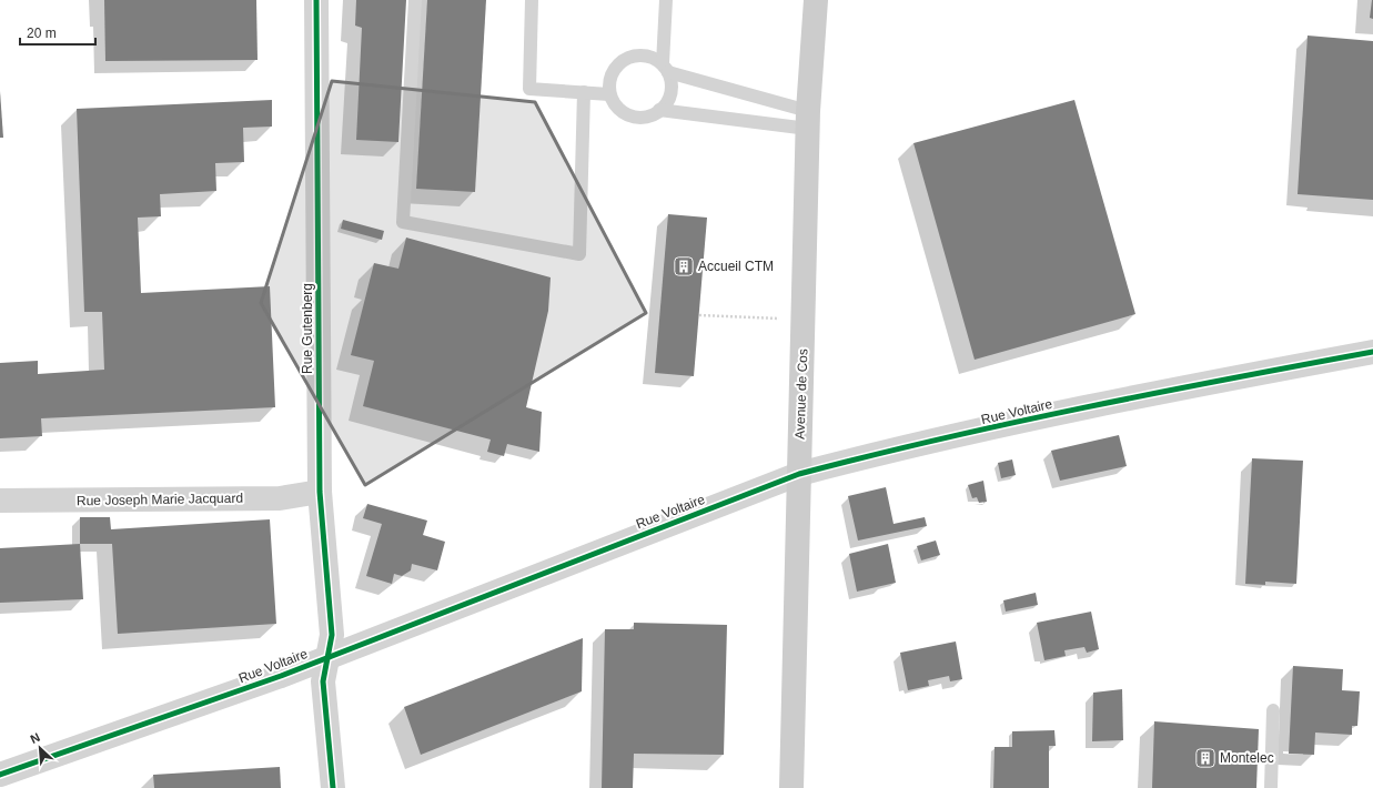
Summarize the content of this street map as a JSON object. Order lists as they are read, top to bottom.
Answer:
{
  "streets": {
    "street": [
      "Rue Gutenberg",
      "Avenue de Cos",
      "Rue Voltaire",
      "Rue Joseph Marie Jacquard"
    ]
  },
  "crossings": [
    ["Rue Gutenberg", "Rue Voltaire"],
    ["Rue Gutenberg", "Rue Joseph Marie Jacquard"],
    ["Avenue de Cos", "Rue Voltaire"]
  ],
  "places": {
    "building": ["Accueil CTM", "Montelec"]
  },
  "scale_bar": "20 m",
  "north": "top left"
}
